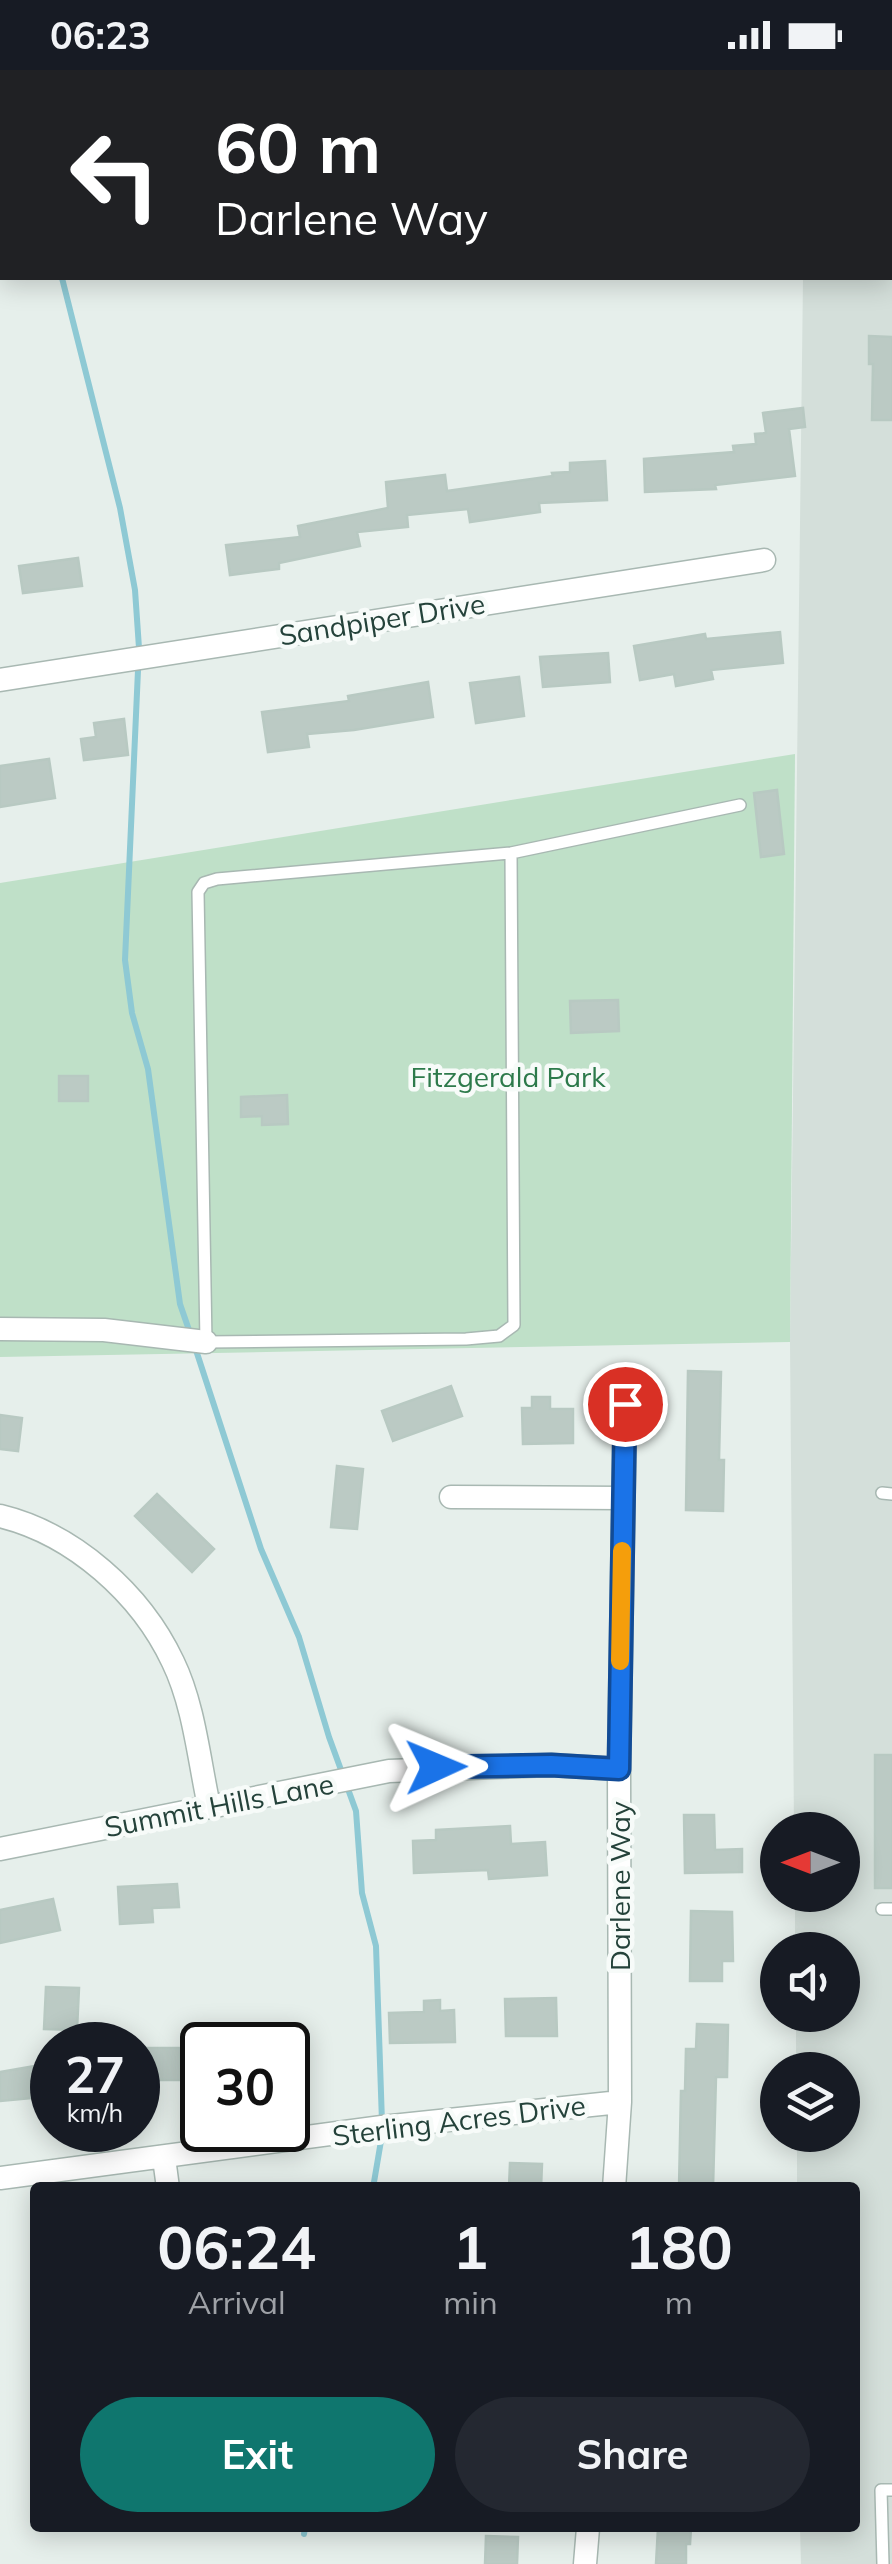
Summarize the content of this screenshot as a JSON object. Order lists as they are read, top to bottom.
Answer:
{
  "streets": {
    "street": [
      "Sandpiper Drive",
      "Summit Hills Lane",
      "Darlene Way",
      "Sterling Acres Drive"
    ]
  },
  "crossings": [
    ["Summit Hills Lane", "Darlene Way"],
    ["Darlene Way", "Sterling Acres Drive"]
  ],
  "parks": ["Fitzgerald Park"],
  "north": "left",
  "page": {
    "status": "06:23",
    "turn": ["60 m", "Darlene Way"],
    "speed": "27 km/h",
    "limit": "30",
    "eta": [
      "06:24",
      "Arrival",
      "1",
      "min",
      "180",
      "m"
    ],
    "buttons": ["Exit", "Share"]
  }
}
